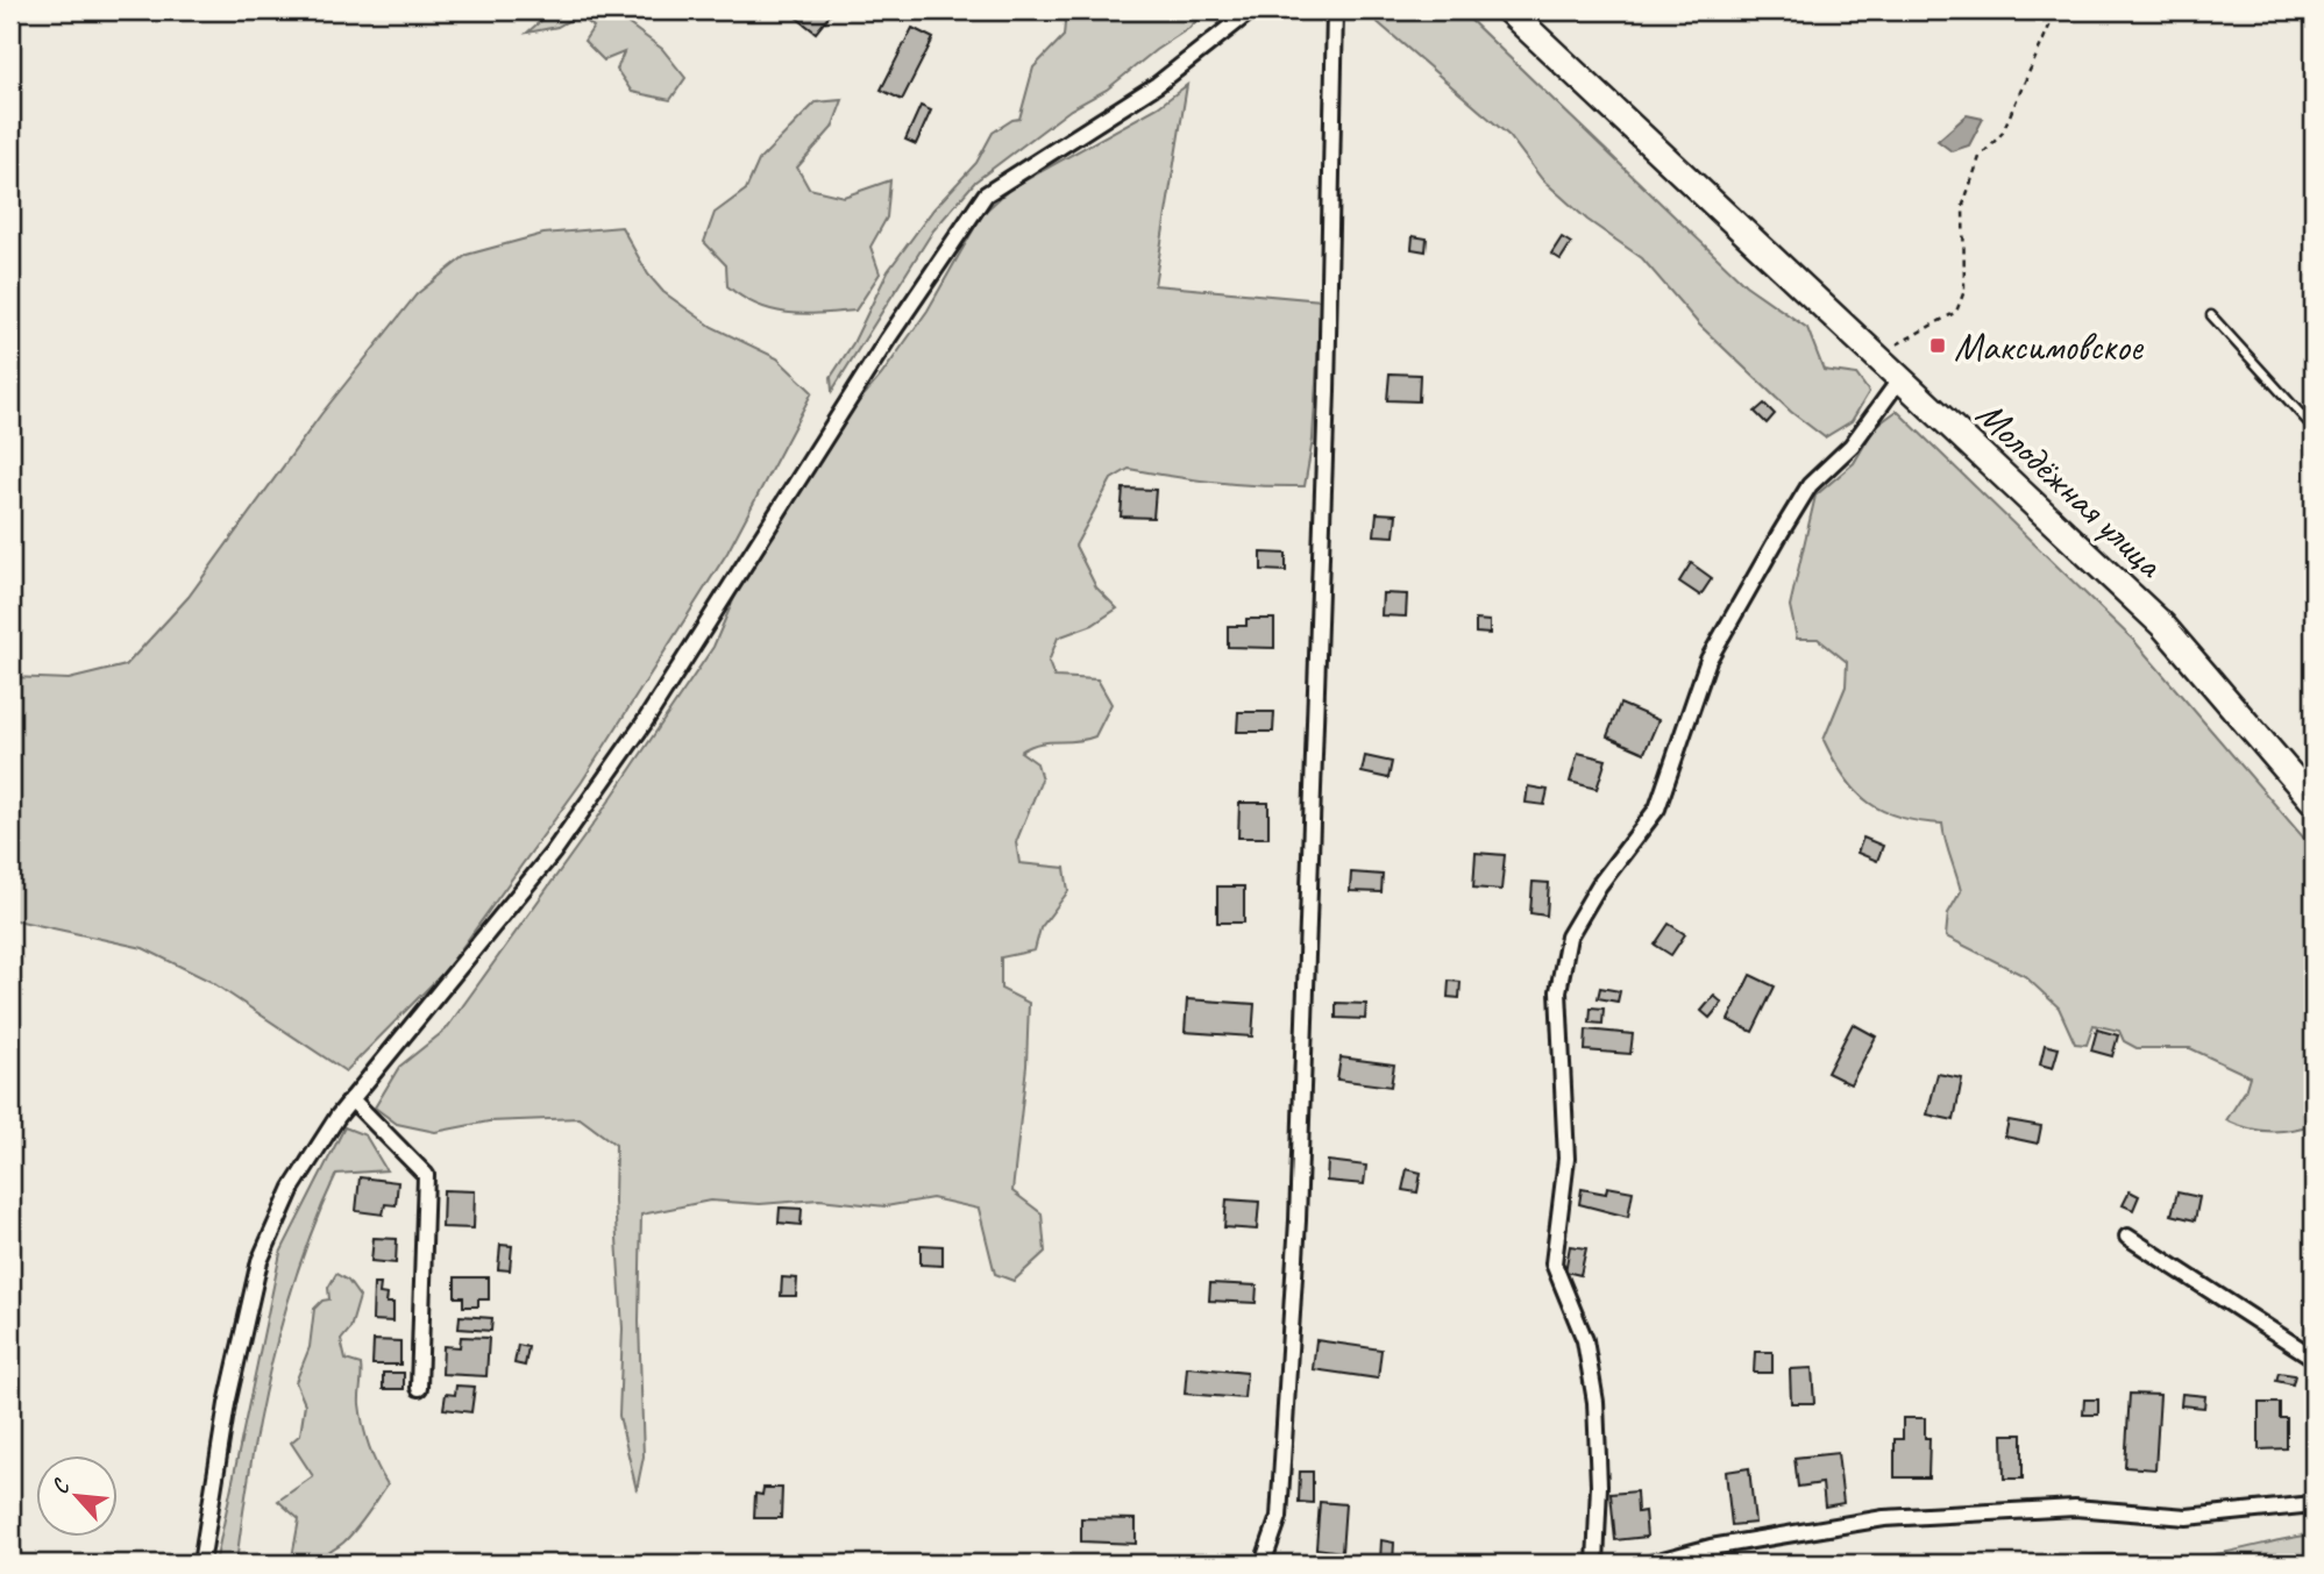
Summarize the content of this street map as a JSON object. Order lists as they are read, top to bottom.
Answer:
{
  "streets": {
    "main road": ["Молодёжная улица"]
  },
  "places": {
    "transit": ["Максимовское"]
  },
  "north": "top left"
}
